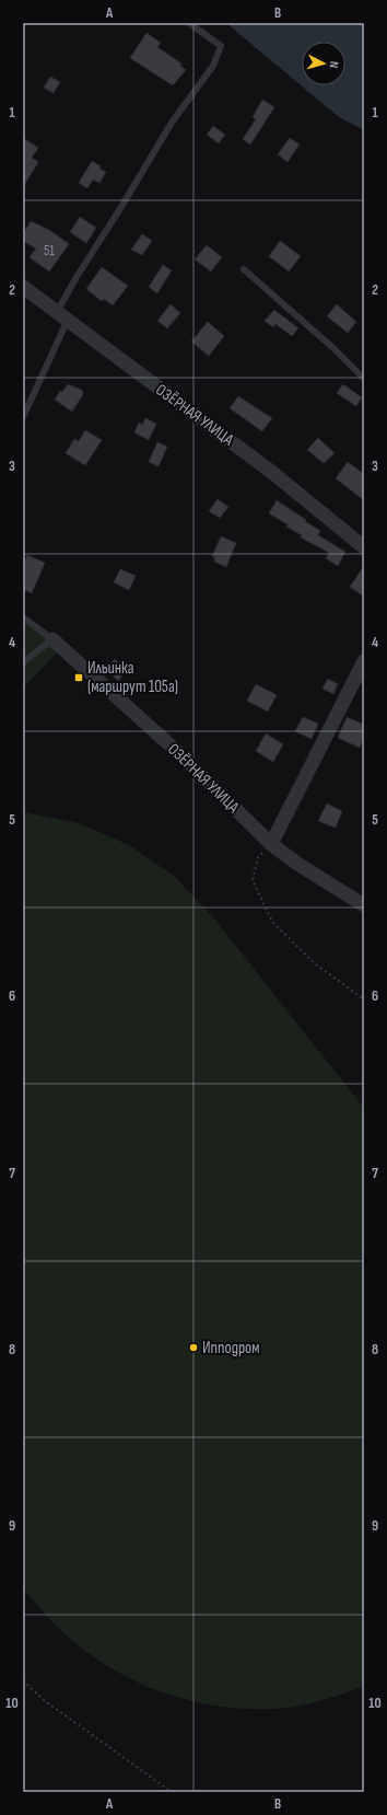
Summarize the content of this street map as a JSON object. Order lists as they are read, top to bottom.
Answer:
{
  "streets": {
    "street": ["ОЗЁРНАЯ УЛИЦА"]
  },
  "places": {
    "transit": ["Ильинка (маршрут 105а)"],
    "other": ["Ипподром"]
  },
  "house_numbers": ["51"],
  "north": "right",
  "grid": {
    "columns": ["A", "B"],
    "rows": [
      "1",
      "2",
      "3",
      "4",
      "5",
      "6",
      "7",
      "8",
      "9",
      "10"
    ]
  }
}
